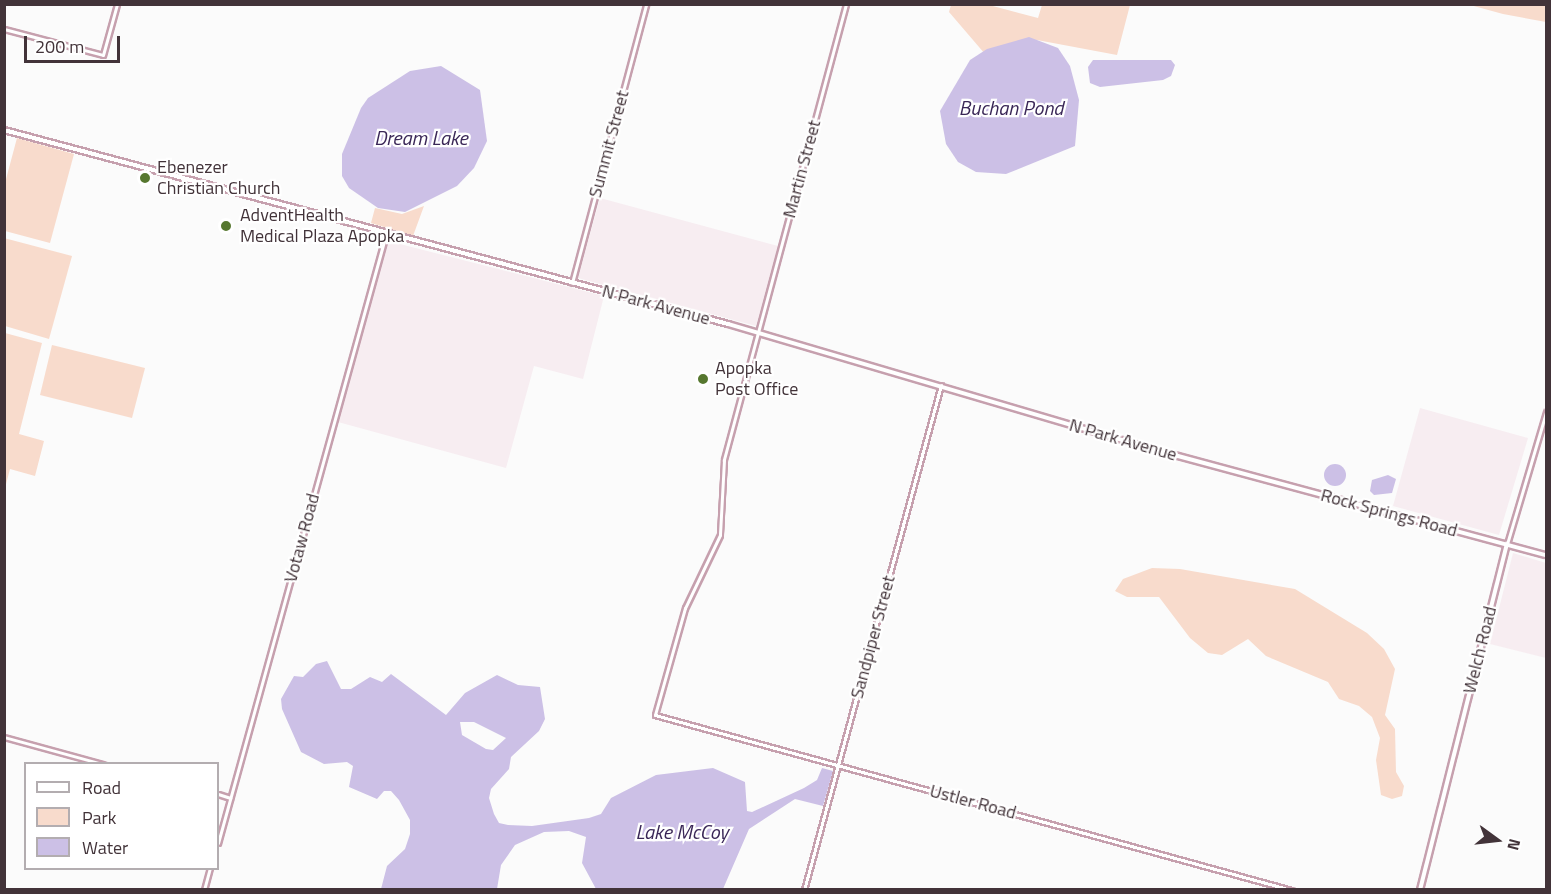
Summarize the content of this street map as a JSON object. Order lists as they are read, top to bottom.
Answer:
{
  "streets": {
    "main road": ["N Park Avenue", "Rock Springs Road", "Welch Road"],
    "street": [
      "Summit Street",
      "Martin Street",
      "Votaw Road",
      "Sandpiper Street",
      "Ustler Road"
    ]
  },
  "crossings": [
    ["Summit Street", "N Park Avenue"],
    ["Martin Street", "N Park Avenue"],
    ["Martin Street", "Ustler Road"],
    ["N Park Avenue", "Rock Springs Road"],
    ["N Park Avenue", "Votaw Road"],
    ["N Park Avenue", "Sandpiper Street"],
    ["Rock Springs Road", "Welch Road"],
    ["Sandpiper Street", "Ustler Road"]
  ],
  "water": ["Buchan Pond", "Dream Lake", "Lake McCoy"],
  "places": ["Ebenezer Christian Church", "AdventHealth Medical Plaza Apopka", "Apopka Post Office"],
  "legend": ["Road", "Park", "Water"],
  "scale_bar": "200 m",
  "north": "right"
}
